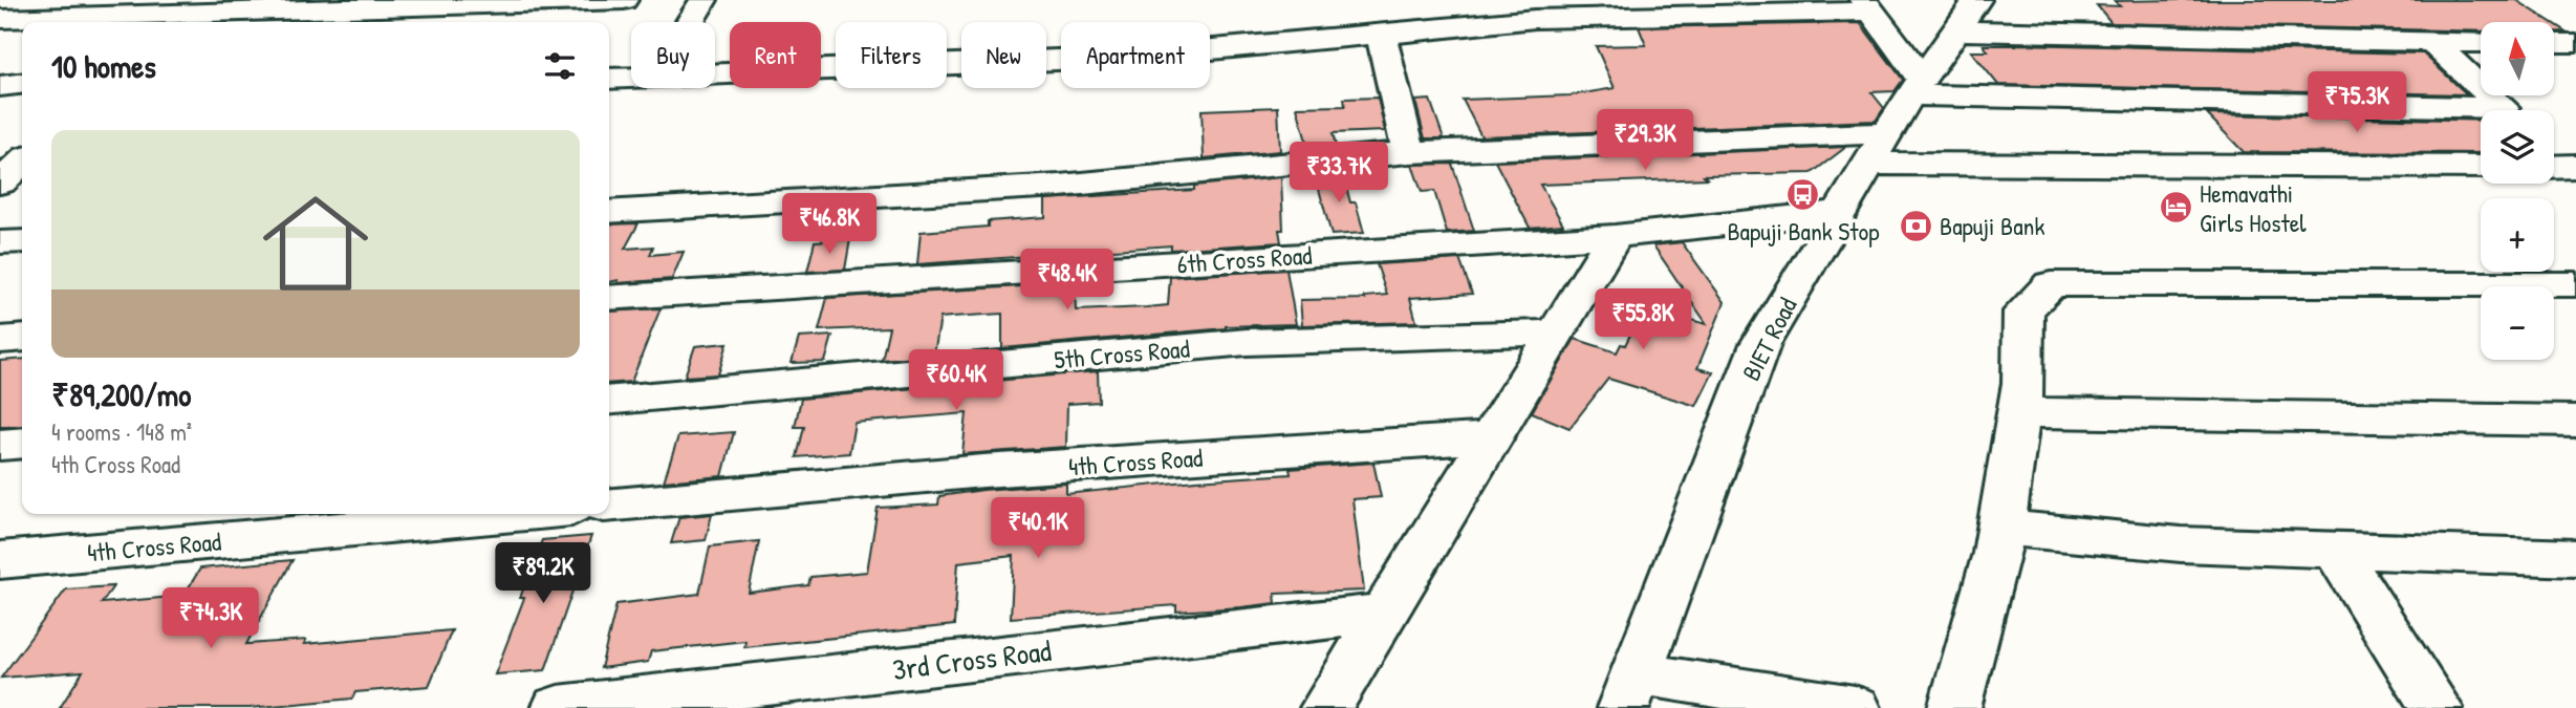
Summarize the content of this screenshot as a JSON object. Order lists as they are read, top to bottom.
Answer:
{
  "streets": {
    "street": [
      "6th Cross Road",
      "BIET Road",
      "5th Cross Road",
      "4th Cross Road",
      "3rd Cross Road"
    ]
  },
  "crossings": [
    ["6th Cross Road", "BIET Road"]
  ],
  "places": {
    "bus stop": ["Bapuji Bank Stop"],
    "hotel": ["Hemavathi Girls Hostel"],
    "bank": ["Bapuji Bank"]
  },
  "north": "top",
  "page": {
    "map_buttons": ["+", "−"],
    "chip": [
      "Buy",
      "Rent",
      "Filters",
      "New",
      "Apartment"
    ],
    "heading": "10 homes",
    "price": [
      "₹75.3K",
      "₹29.3K",
      "₹33.7K",
      "₹46.8K",
      "₹48.4K",
      "₹55.8K",
      "₹60.4K",
      "₹40.1K",
      "₹89.2K",
      "₹74.3K"
    ],
    "list": [
      {
        "name": "₹89,200/mo",
        "note": "4 rooms · 148 m² · 4th Cross Road"
      }
    ]
  }
}
